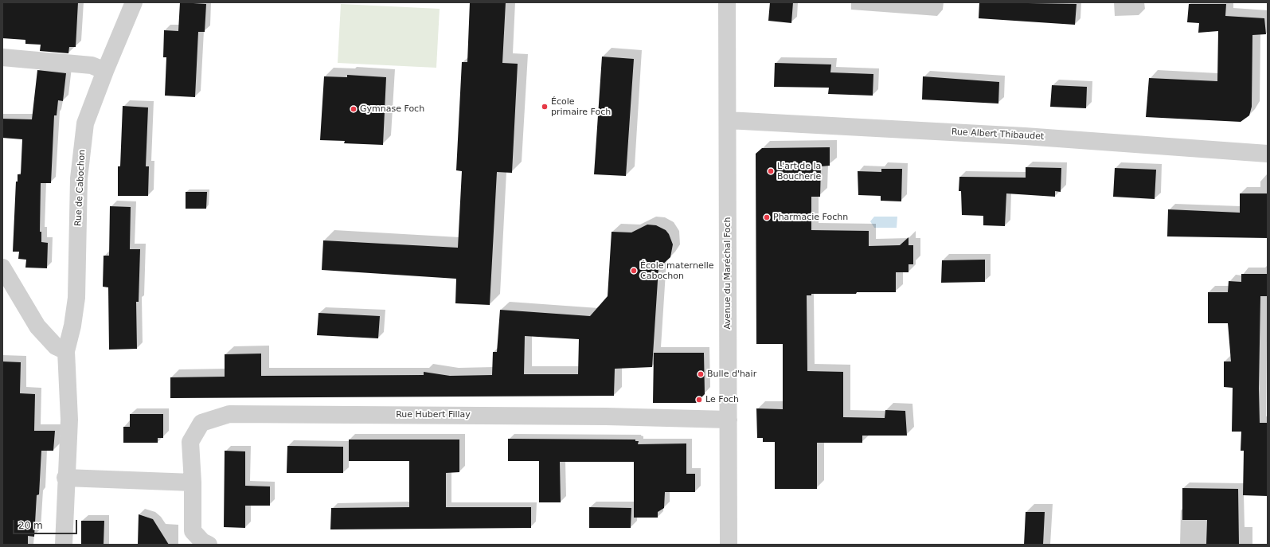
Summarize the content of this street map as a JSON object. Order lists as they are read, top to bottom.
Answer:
{
  "streets": {
    "street": [
      "Rue Albert Thibaudet",
      "Rue de Cabochon",
      "Avenue du Maréchal Foch",
      "Rue Hubert Fillay"
    ]
  },
  "crossings": [
    ["Rue Albert Thibaudet", "Avenue du Maréchal Foch"],
    ["Avenue du Maréchal Foch", "Rue Hubert Fillay"]
  ],
  "places": [
    "École primaire Foch",
    "Gymnase Foch",
    "L'art de la Boucherie",
    "Pharmacie Fochn",
    "École maternelle Cabochon",
    "Bulle d'hair",
    "Le Foch"
  ],
  "scale_bar": "20 m"
}
